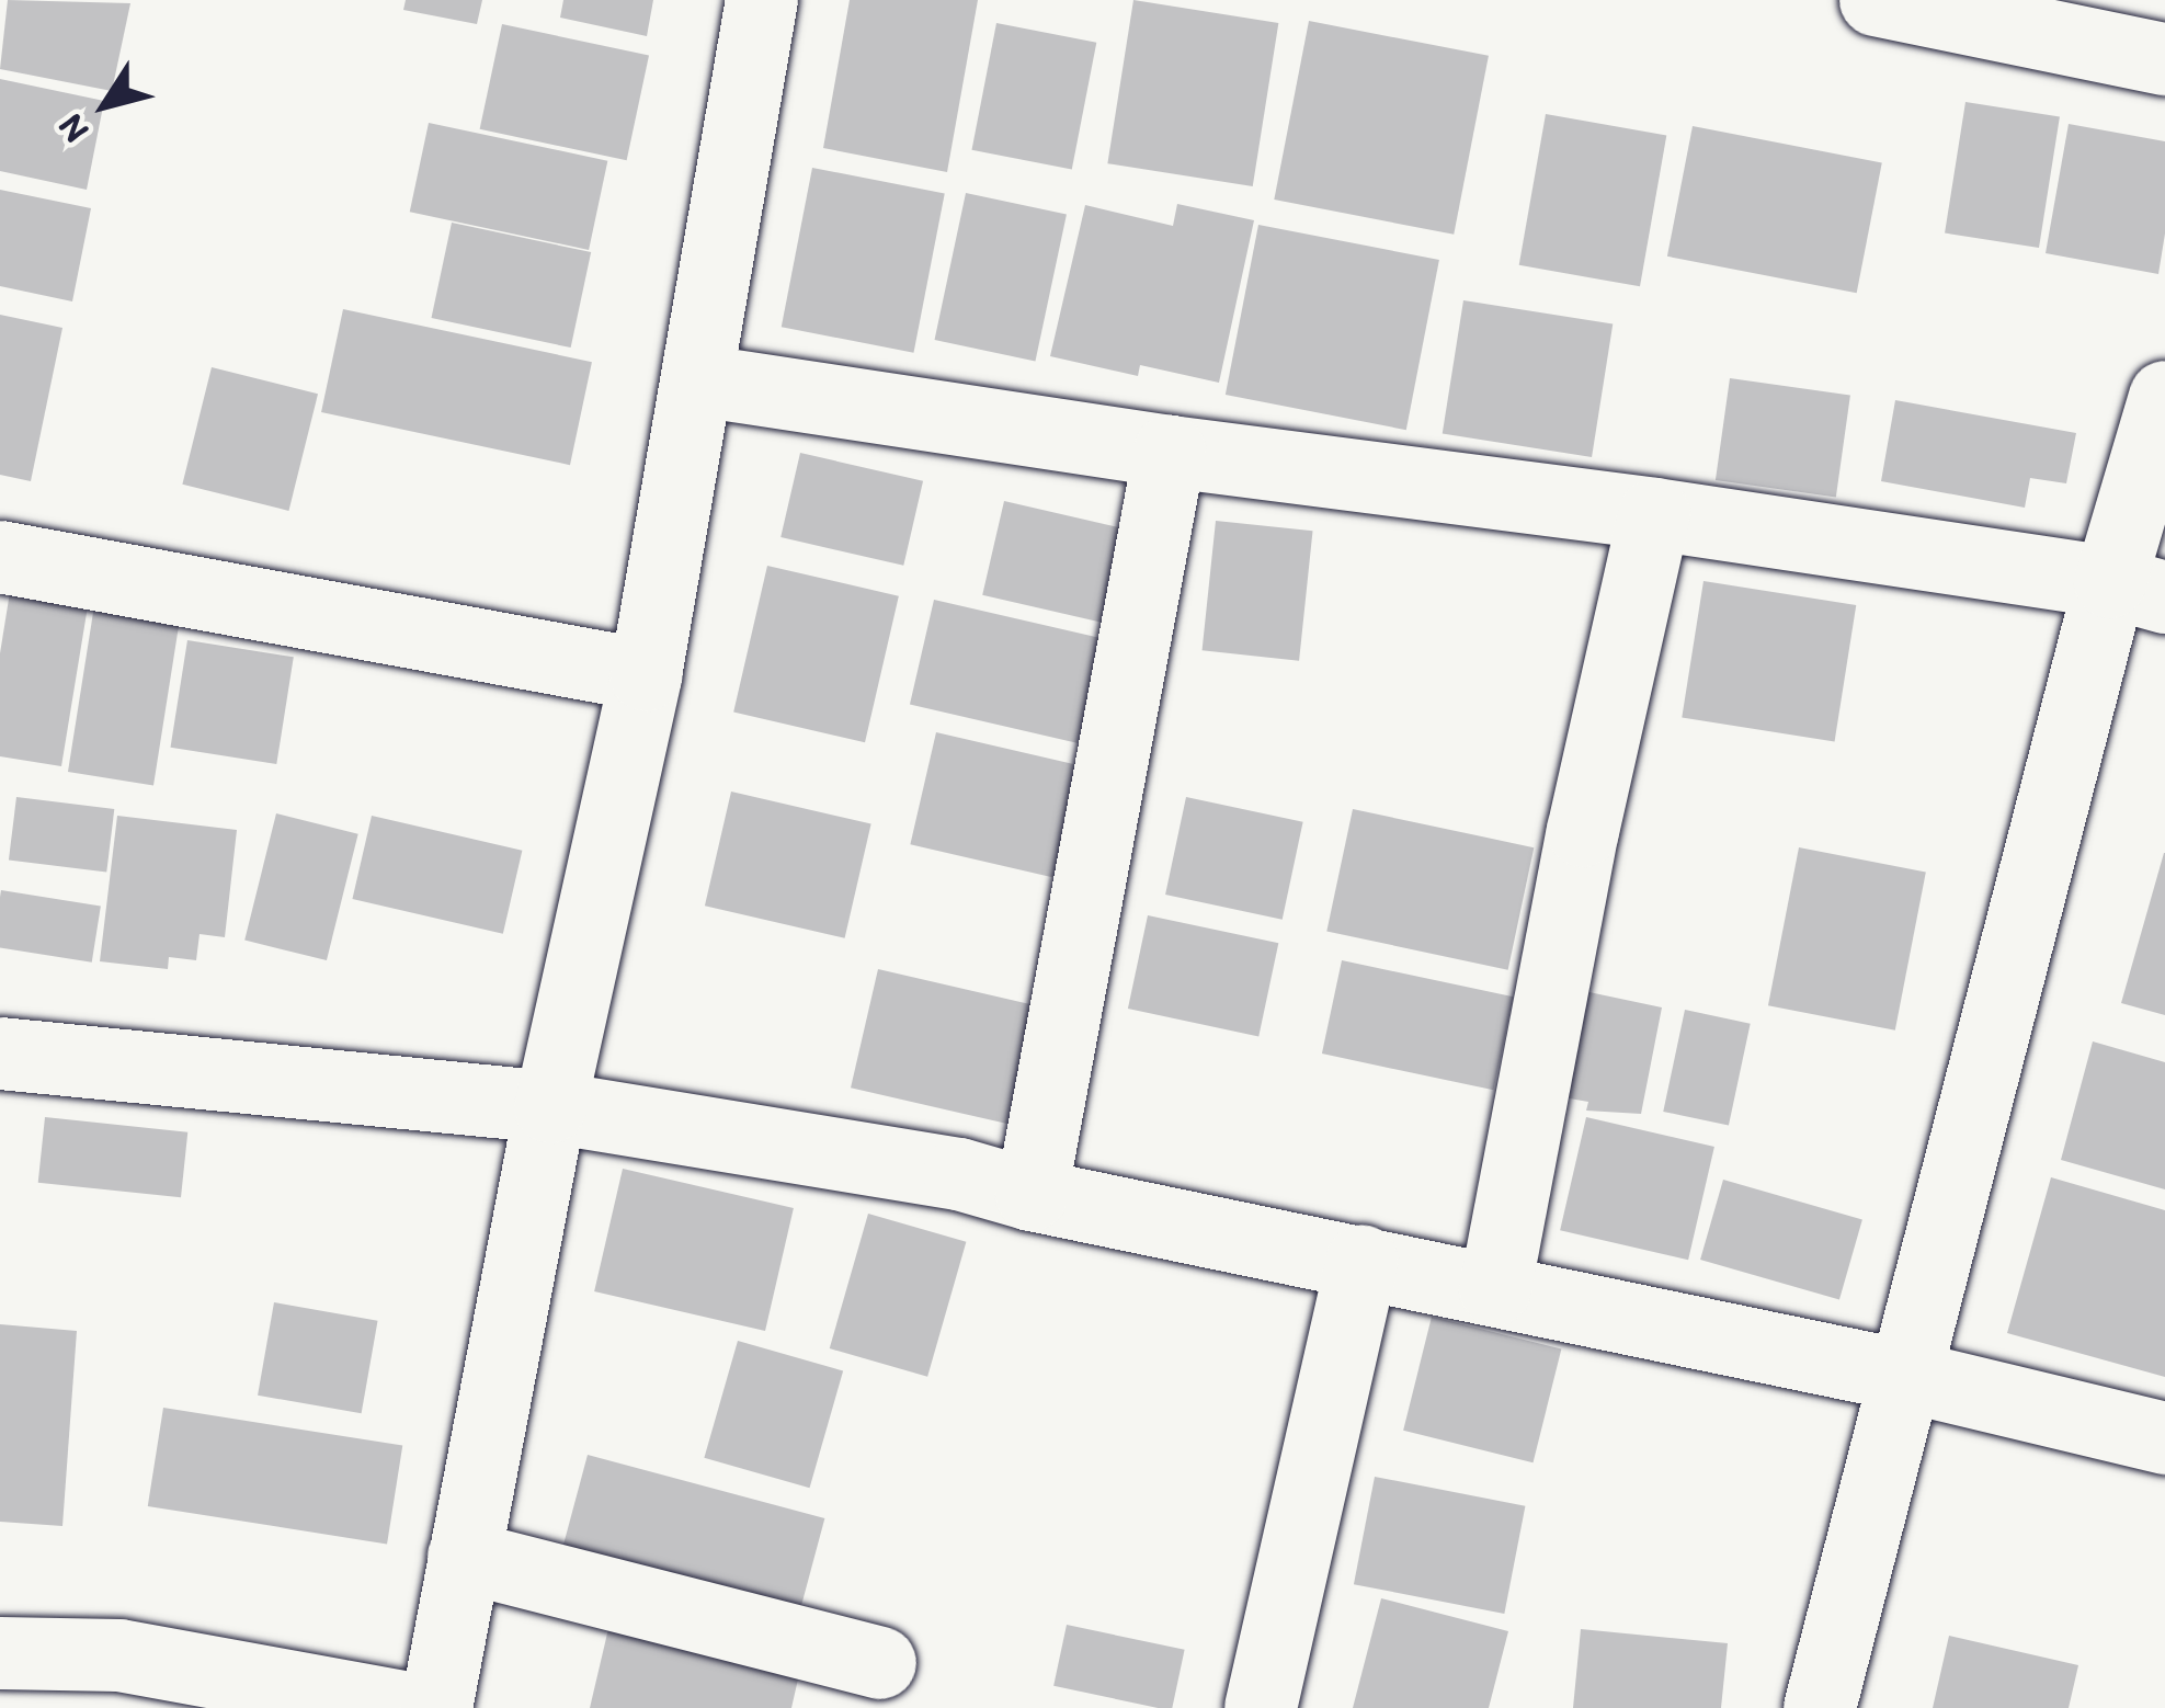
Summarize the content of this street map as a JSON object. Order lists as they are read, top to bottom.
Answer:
{
  "north": "bottom left"
}
